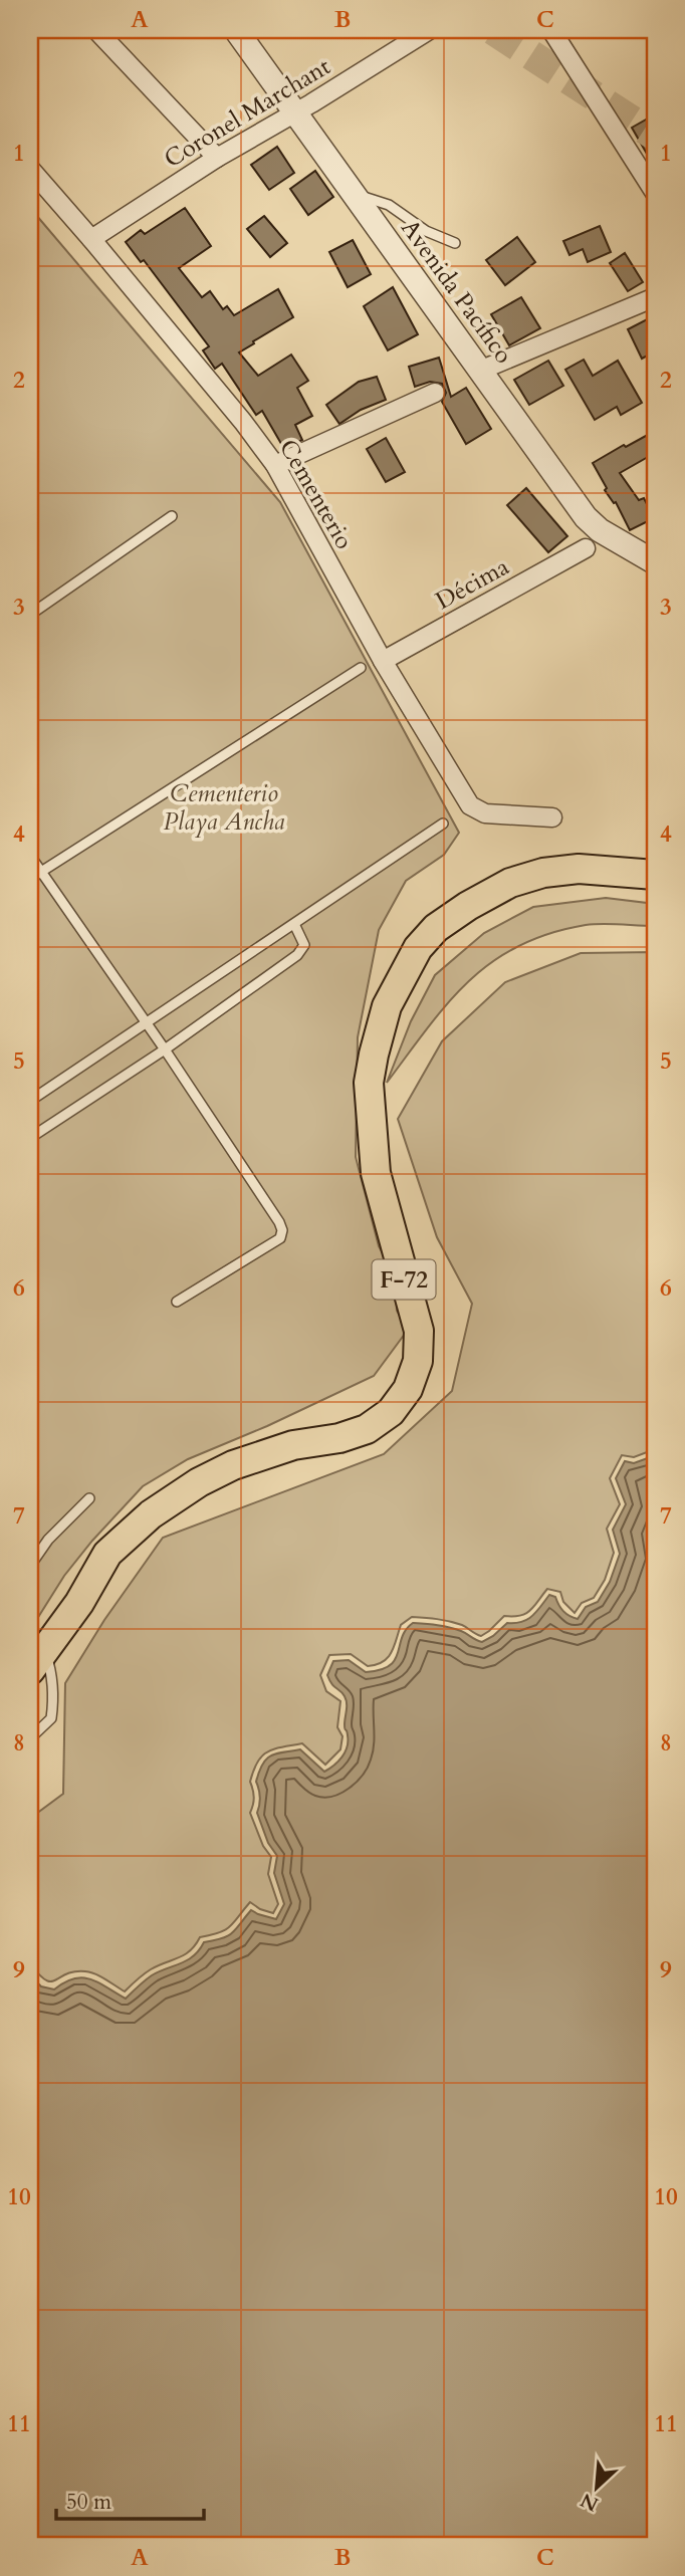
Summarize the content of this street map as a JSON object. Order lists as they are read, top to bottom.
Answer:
{
  "streets": {
    "main road": ["F-72"],
    "street": [
      "Coronel Marchant",
      "Avenida Pacífico",
      "Cementerio",
      "Décima"
    ]
  },
  "crossings": [
    ["Coronel Marchant", "Avenida Pacífico"],
    ["Coronel Marchant", "Cementerio"],
    ["Cementerio", "Décima"]
  ],
  "parks": ["Cementerio Playa Ancha"],
  "scale_bar": "50 m",
  "north": "bottom left",
  "grid": {
    "columns": ["A", "B", "C"],
    "rows": [
      "1",
      "2",
      "3",
      "4",
      "5",
      "6",
      "7",
      "8",
      "9",
      "10",
      "11"
    ]
  }
}
